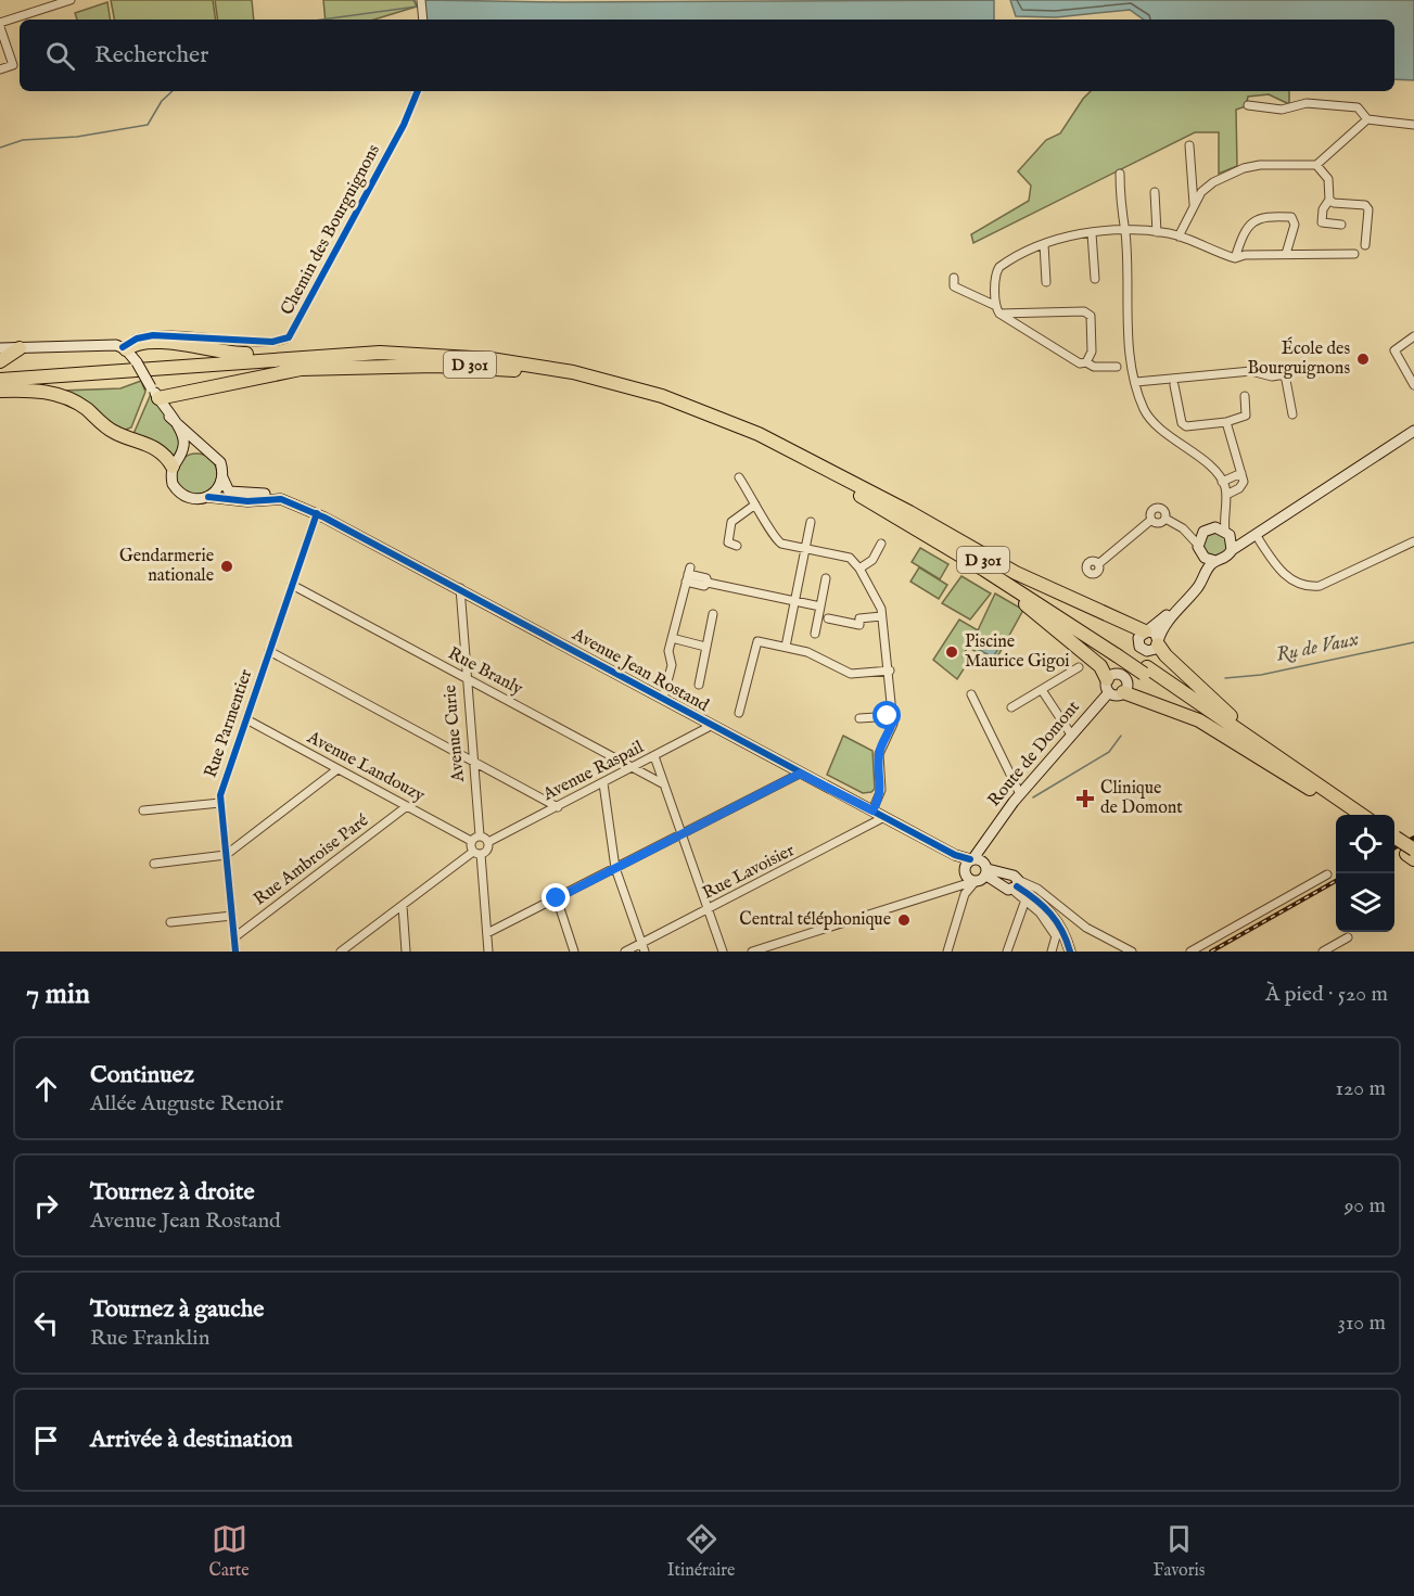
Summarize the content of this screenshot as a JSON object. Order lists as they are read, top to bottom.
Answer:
{
  "streets": {
    "highway": ["D 301"],
    "street": [
      "Chemin des Bourguignons",
      "Avenue Jean Rostand",
      "Rue Branly",
      "Rue Parmentier",
      "Avenue Curie",
      "Route de Domont",
      "Avenue Landouzy",
      "Avenue Raspail",
      "Rue Ambroise Paré",
      "Rue Lavoisier"
    ]
  },
  "crossings": [
    ["Avenue Jean Rostand", "Rue Parmentier"],
    ["Avenue Jean Rostand", "Avenue Curie"],
    ["Avenue Jean Rostand", "Route de Domont"],
    ["Avenue Jean Rostand", "Avenue Raspail"],
    ["Avenue Jean Rostand", "Rue Lavoisier"],
    ["Rue Branly", "Rue Parmentier"],
    ["Rue Branly", "Avenue Curie"],
    ["Rue Branly", "Avenue Raspail"],
    ["Rue Parmentier", "Avenue Landouzy"],
    ["Rue Parmentier", "Rue Ambroise Paré"],
    ["Avenue Landouzy", "Rue Ambroise Paré"]
  ],
  "water": ["Ru de Vaux"],
  "places": {
    "other": [
      "École des Bourguignons",
      "Gendarmerie nationale",
      "Piscine Maurice Gigoi",
      "Central téléphonique"
    ],
    "health": ["Clinique de Domont"]
  },
  "page": {
    "search": "Rechercher",
    "heading": ["7 min", "À pied · 520 m"],
    "list": [
      ["Continuez", "Allée Auguste Renoir", "120 m"],
      ["Tournez à droite", "Avenue Jean Rostand", "90 m"],
      ["Tournez à gauche", "Rue Franklin", "310 m"],
      "Arrivée à destination"
    ],
    "nav": ["Carte", "Itinéraire", "Favoris"]
  }
}
